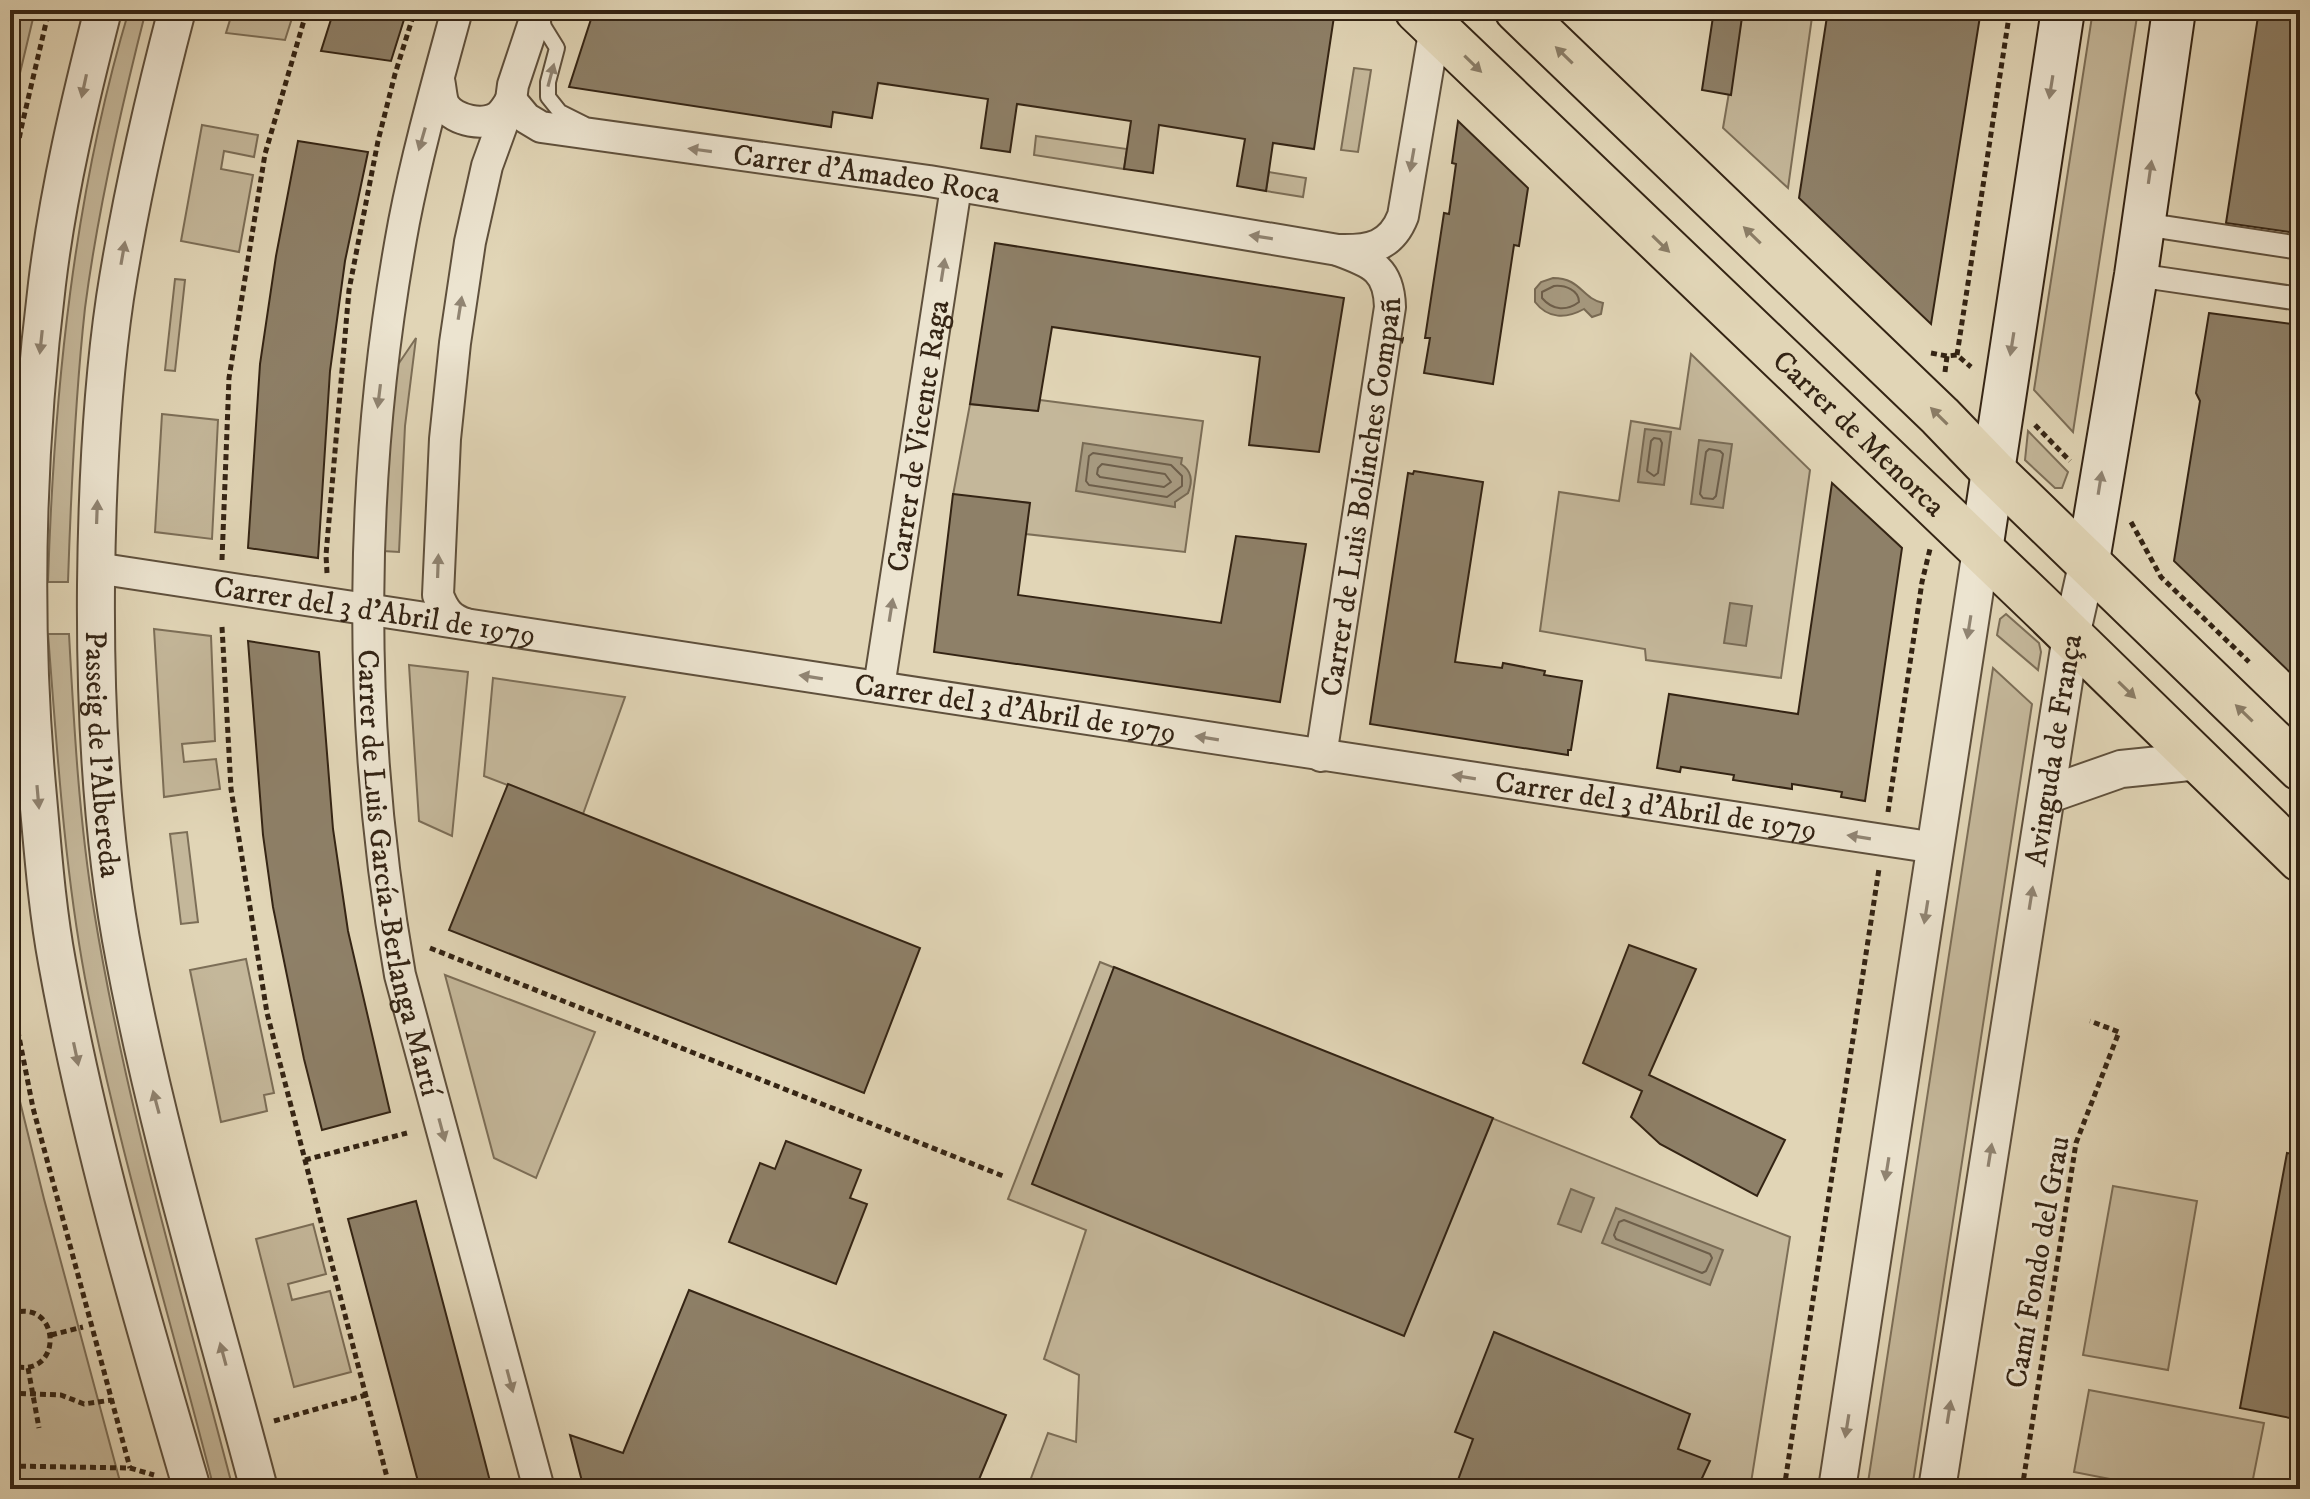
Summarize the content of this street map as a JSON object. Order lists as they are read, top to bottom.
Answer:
{
  "streets": {
    "main road": ["Carrer de Menorca", "Avinguda de França"],
    "street": [
      "Carrer d'Amadeo Roca",
      "Carrer de Vicente Raga",
      "Carrer de Luis Bolinches Compañ",
      "Carrer del 3 d'Abril de 1979",
      "Passeig de l'Albereda",
      "Carrer de Luis García-Berlanga Martí"
    ],
    "path": ["Camí Fondo del Grau"]
  },
  "crossings": [
    ["Carrer d'Amadeo Roca", "Carrer de Vicente Raga"],
    ["Carrer d'Amadeo Roca", "Carrer de Luis Bolinches Compañ"],
    ["Carrer de Menorca", "Avinguda de França"],
    ["Carrer de Vicente Raga", "Carrer del 3 d'Abril de 1979"],
    ["Carrer de Luis Bolinches Compañ", "Carrer del 3 d'Abril de 1979"],
    ["Carrer del 3 d'Abril de 1979", "Passeig de l'Albereda"],
    ["Carrer del 3 d'Abril de 1979", "Carrer de Luis García-Berlanga Martí"]
  ],
  "one_way": ["Carrer d'Amadeo Roca", "Carrer de Vicente Raga", "Carrer del 3 d'Abril de 1979"]
}
